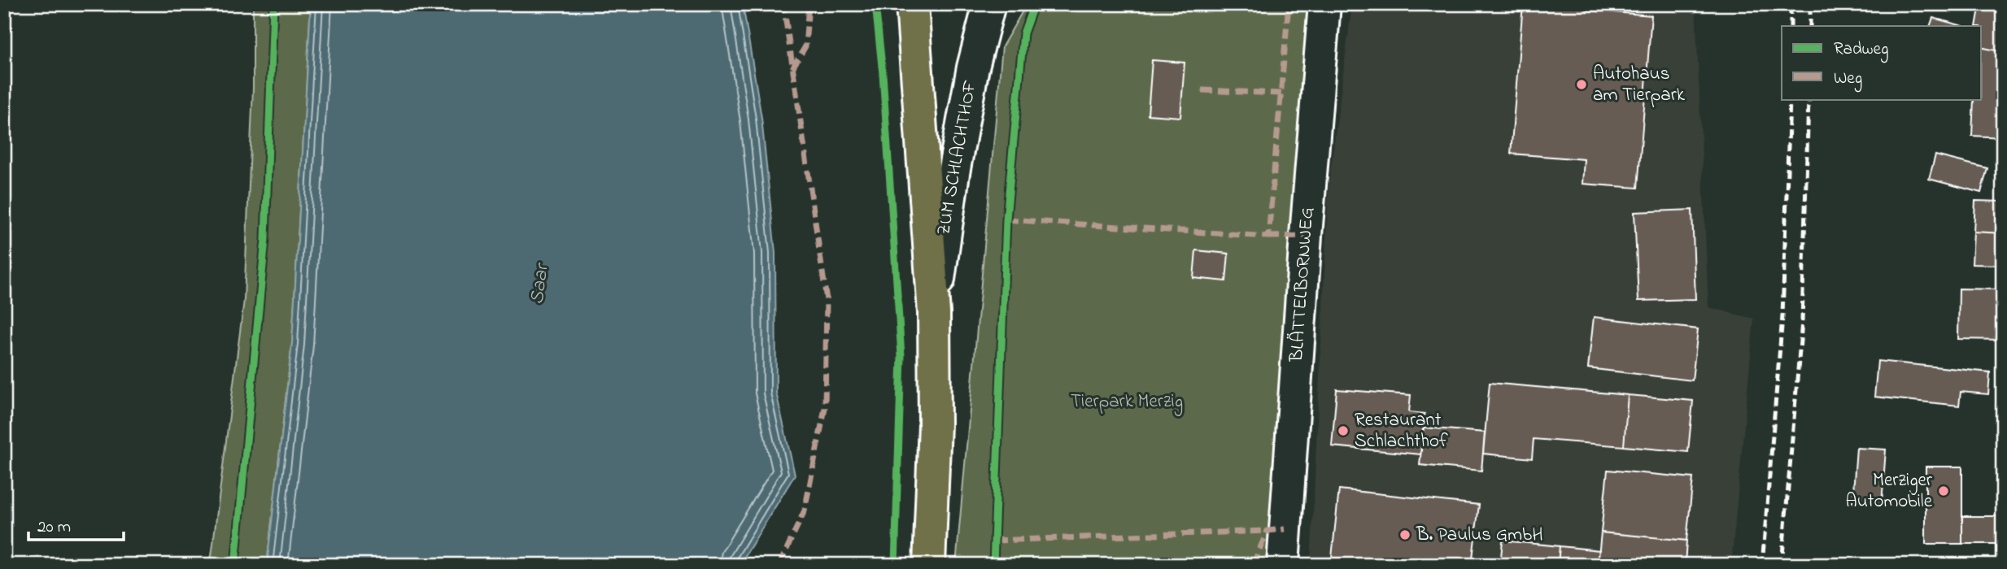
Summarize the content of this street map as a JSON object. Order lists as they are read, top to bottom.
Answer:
{
  "streets": {
    "street": ["ZUM SCHLACHTHOF", "BLÄTTELBORNWEG"]
  },
  "water": ["Saar"],
  "parks": ["Tierpark Merzig"],
  "places": [
    "Autohaus am Tierpark",
    "Restaurant Schlachthof",
    "Merziger Automobile",
    "B. Paulus GmbH"
  ],
  "legend": ["Radweg", "Weg"],
  "scale_bar": "20 m"
}
